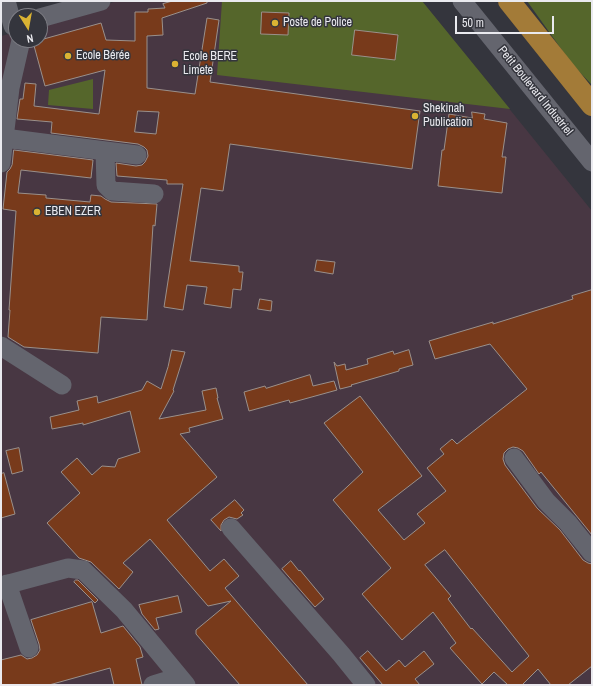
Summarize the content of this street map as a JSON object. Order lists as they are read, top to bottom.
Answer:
{
  "streets": {
    "street": ["Petit Boulevard Industriel"]
  },
  "places": [
    "Poste de Police",
    "Ecole Bérée",
    "Ecole BERE Limete",
    "Shekinah Publication",
    "EBEN EZER"
  ],
  "scale_bar": "50 m",
  "north": "bottom"
}
